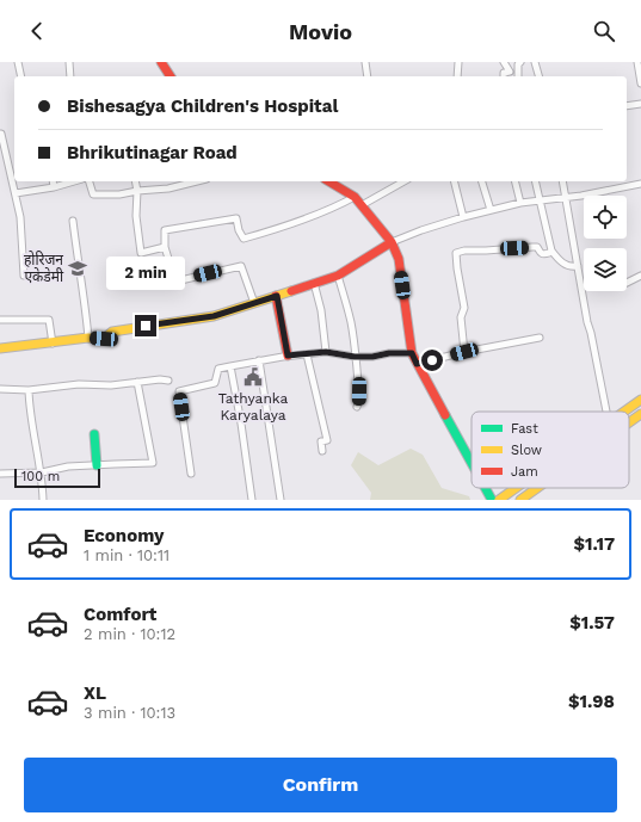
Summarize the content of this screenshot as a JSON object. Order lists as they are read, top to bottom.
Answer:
{
  "places": {
    "school or university": ["होरिजन एकेडेमी"],
    "public building": ["Tathyanka Karyalaya"]
  },
  "legend": ["Fast", "Slow", "Jam"],
  "scale_bar": "100 m",
  "page": {
    "header": "Movio",
    "banner": ["Bishesagya Children's Hospital", "Bhrikutinagar Road"],
    "bubble": "2 min",
    "scale": "100 m",
    "list": [
      {
        "name": "Economy",
        "note": "1 min · 10:11",
        "value": "$1.17"
      },
      {
        "name": "Comfort",
        "note": "2 min · 10:12",
        "value": "$1.57"
      },
      {
        "name": "XL",
        "note": "3 min · 10:13",
        "value": "$1.98"
      }
    ],
    "buttons": "Confirm"
  }
}
